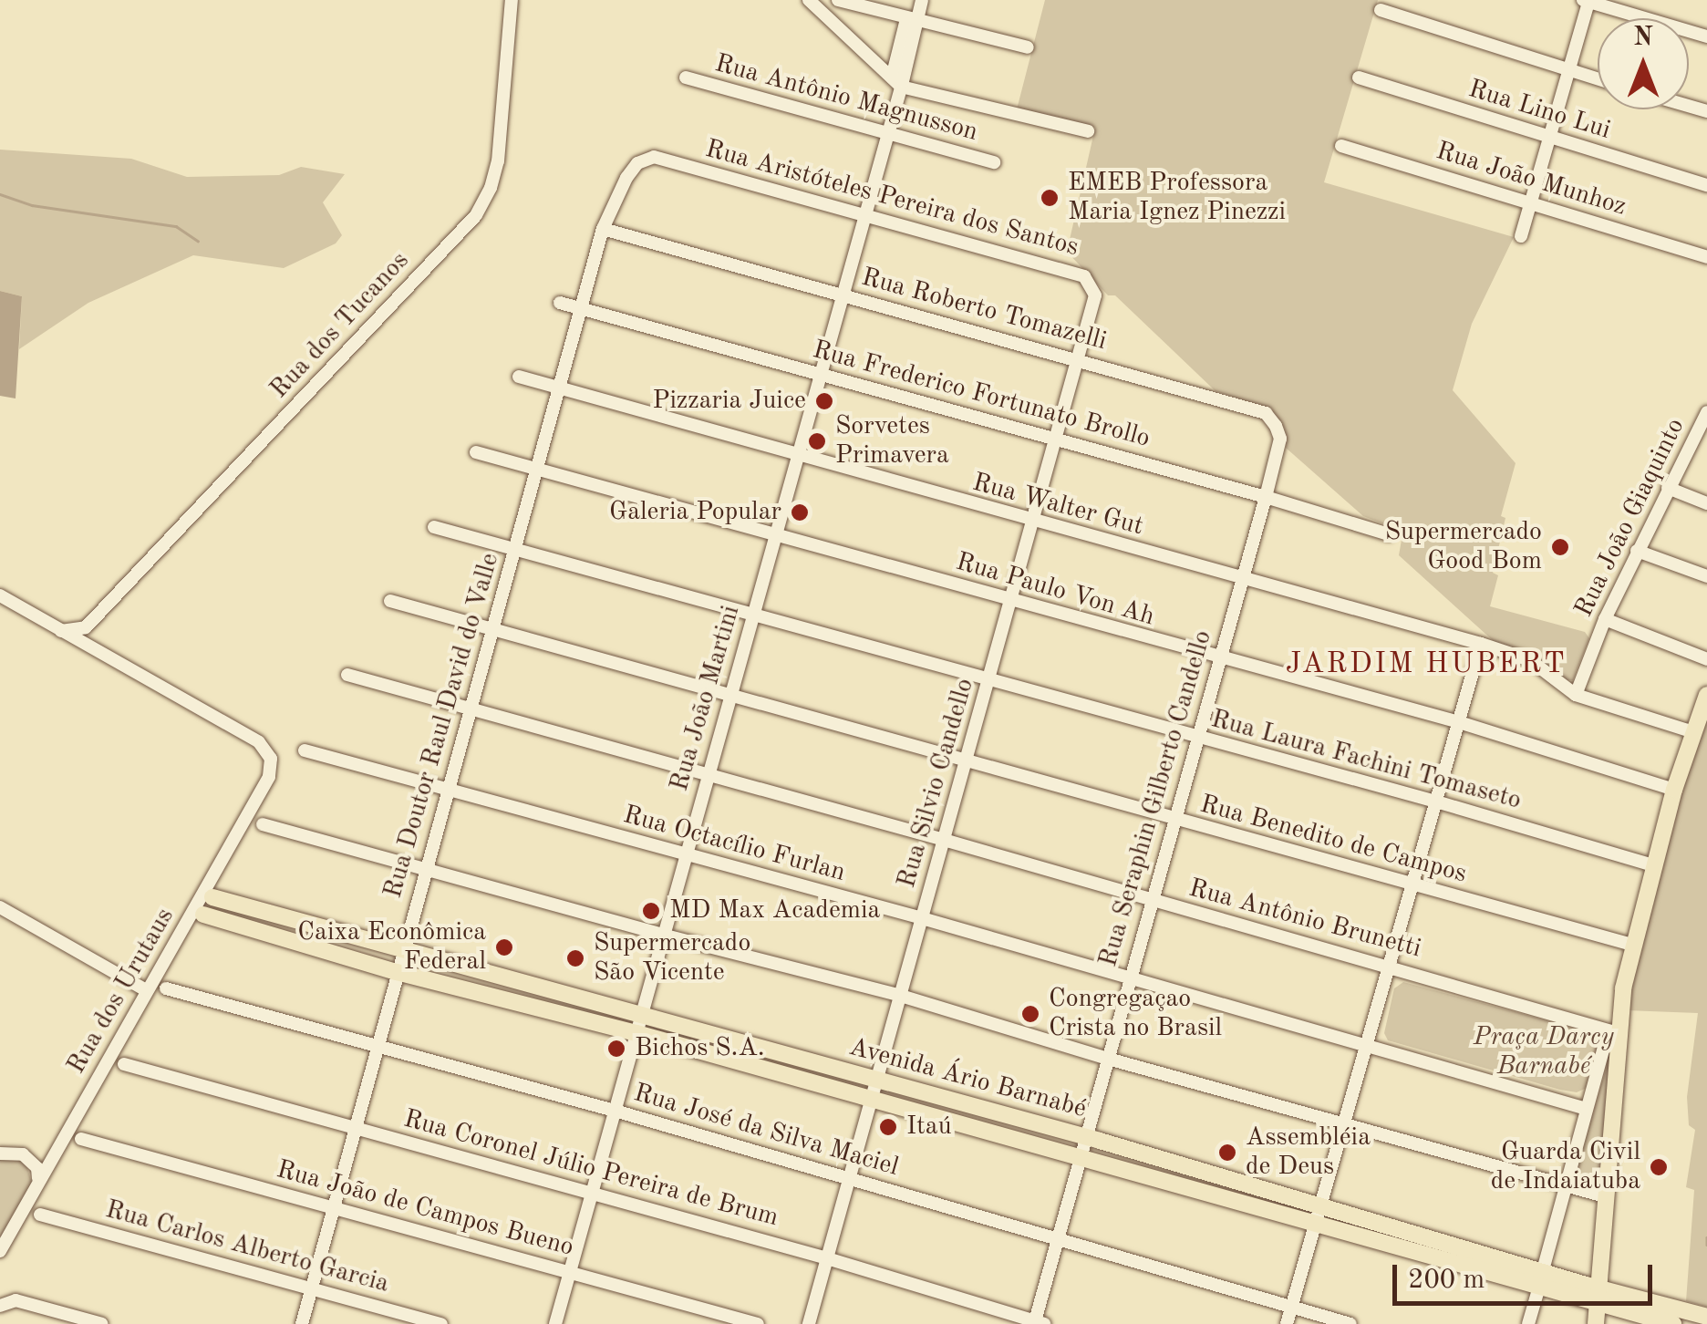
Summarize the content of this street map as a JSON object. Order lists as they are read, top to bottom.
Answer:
{
  "streets": {
    "main road": ["Avenida Ário Barnabé"],
    "street": [
      "Rua Antônio Magnusson",
      "Rua Lino Lui",
      "Rua João Munhoz",
      "Rua Aristóteles Pereira dos Santos",
      "Rua Roberto Tomazelli",
      "Rua dos Tucanos",
      "Rua Frederico Fortunato Brollo",
      "Rua Walter Gut",
      "Rua João Giaquinto",
      "Rua Paulo Von Ah",
      "Rua João Martini",
      "Rua Doutor Raul David do Valle",
      "Rua Laura Fachini Tomaseto",
      "Rua Silvio Candello",
      "Rua Seraphin Gilberto Candello",
      "Rua Benedito de Campos",
      "Rua Octacílio Furlan",
      "Rua Antônio Brunetti",
      "Rua dos Urutaus",
      "Rua José da Silva Maciel",
      "Rua Coronel Júlio Pereira de Brum",
      "Rua João de Campos Bueno",
      "Rua Carlos Alberto Garcia"
    ]
  },
  "crossings": [
    ["Rua Antônio Magnusson", "Rua João Martini"],
    ["Rua Aristóteles Pereira dos Santos", "Rua Roberto Tomazelli"],
    ["Rua Aristóteles Pereira dos Santos", "Rua João Martini"],
    ["Rua Aristóteles Pereira dos Santos", "Rua Doutor Raul David do Valle"],
    ["Rua Aristóteles Pereira dos Santos", "Rua Silvio Candello"],
    ["Rua Roberto Tomazelli", "Rua Frederico Fortunato Brollo"],
    ["Rua Roberto Tomazelli", "Rua João Martini"],
    ["Rua Roberto Tomazelli", "Rua Doutor Raul David do Valle"],
    ["Rua Roberto Tomazelli", "Rua Silvio Candello"],
    ["Rua Roberto Tomazelli", "Rua Seraphin Gilberto Candello"],
    ["Rua Frederico Fortunato Brollo", "Rua João Martini"],
    ["Rua Frederico Fortunato Brollo", "Rua Doutor Raul David do Valle"],
    ["Rua Frederico Fortunato Brollo", "Rua Silvio Candello"],
    ["Rua Frederico Fortunato Brollo", "Rua Seraphin Gilberto Candello"],
    ["Rua Walter Gut", "Rua João Giaquinto"],
    ["Rua Walter Gut", "Rua João Martini"],
    ["Rua Walter Gut", "Rua Doutor Raul David do Valle"],
    ["Rua Walter Gut", "Rua Silvio Candello"],
    ["Rua Walter Gut", "Rua Seraphin Gilberto Candello"],
    ["Rua Paulo Von Ah", "Rua João Martini"],
    ["Rua Paulo Von Ah", "Rua Doutor Raul David do Valle"],
    ["Rua Paulo Von Ah", "Rua Silvio Candello"],
    ["Rua Paulo Von Ah", "Rua Seraphin Gilberto Candello"],
    ["Rua João Martini", "Rua Laura Fachini Tomaseto"],
    ["Rua João Martini", "Rua Benedito de Campos"],
    ["Rua João Martini", "Rua Octacílio Furlan"],
    ["Rua João Martini", "Rua Antônio Brunetti"],
    ["Rua João Martini", "Avenida Ário Barnabé"],
    ["Rua João Martini", "Rua José da Silva Maciel"],
    ["Rua João Martini", "Rua Coronel Júlio Pereira de Brum"],
    ["Rua João Martini", "Rua João de Campos Bueno"],
    ["Rua Doutor Raul David do Valle", "Rua Laura Fachini Tomaseto"],
    ["Rua Doutor Raul David do Valle", "Rua Benedito de Campos"],
    ["Rua Doutor Raul David do Valle", "Rua Octacílio Furlan"],
    ["Rua Doutor Raul David do Valle", "Rua Antônio Brunetti"],
    ["Rua Doutor Raul David do Valle", "Avenida Ário Barnabé"],
    ["Rua Doutor Raul David do Valle", "Rua José da Silva Maciel"],
    ["Rua Doutor Raul David do Valle", "Rua Coronel Júlio Pereira de Brum"],
    ["Rua Doutor Raul David do Valle", "Rua João de Campos Bueno"],
    ["Rua Doutor Raul David do Valle", "Rua Carlos Alberto Garcia"],
    ["Rua Laura Fachini Tomaseto", "Rua Silvio Candello"],
    ["Rua Laura Fachini Tomaseto", "Rua Seraphin Gilberto Candello"],
    ["Rua Silvio Candello", "Rua Benedito de Campos"],
    ["Rua Silvio Candello", "Rua Octacílio Furlan"],
    ["Rua Silvio Candello", "Rua Antônio Brunetti"],
    ["Rua Silvio Candello", "Avenida Ário Barnabé"],
    ["Rua Silvio Candello", "Rua José da Silva Maciel"],
    ["Rua Silvio Candello", "Rua Coronel Júlio Pereira de Brum"],
    ["Rua Seraphin Gilberto Candello", "Rua Benedito de Campos"],
    ["Rua Seraphin Gilberto Candello", "Rua Octacílio Furlan"],
    ["Rua Seraphin Gilberto Candello", "Rua Antônio Brunetti"],
    ["Rua Seraphin Gilberto Candello", "Avenida Ário Barnabé"],
    ["Rua Seraphin Gilberto Candello", "Rua José da Silva Maciel"],
    ["Rua Seraphin Gilberto Candello", "Rua Coronel Júlio Pereira de Brum"]
  ],
  "districts": ["JARDIM HUBERT"],
  "parks": ["Praça Darcy Barnabé"],
  "places": [
    "EMEB Professora Maria Ignez Pinezzi",
    "Pizzaria Juice",
    "Sorvetes Primavera",
    "Galeria Popular",
    "Supermercado Good Bom",
    "MD Max Academia",
    "Caixa Econômica Federal",
    "Supermercado São Vicente",
    "Congregaçao Crista no Brasil",
    "Bichos S.A.",
    "Itaú",
    "Assembléia de Deus",
    "Guarda Civil de Indaiatuba"
  ],
  "scale_bar": "200 m",
  "north": "top"
}
